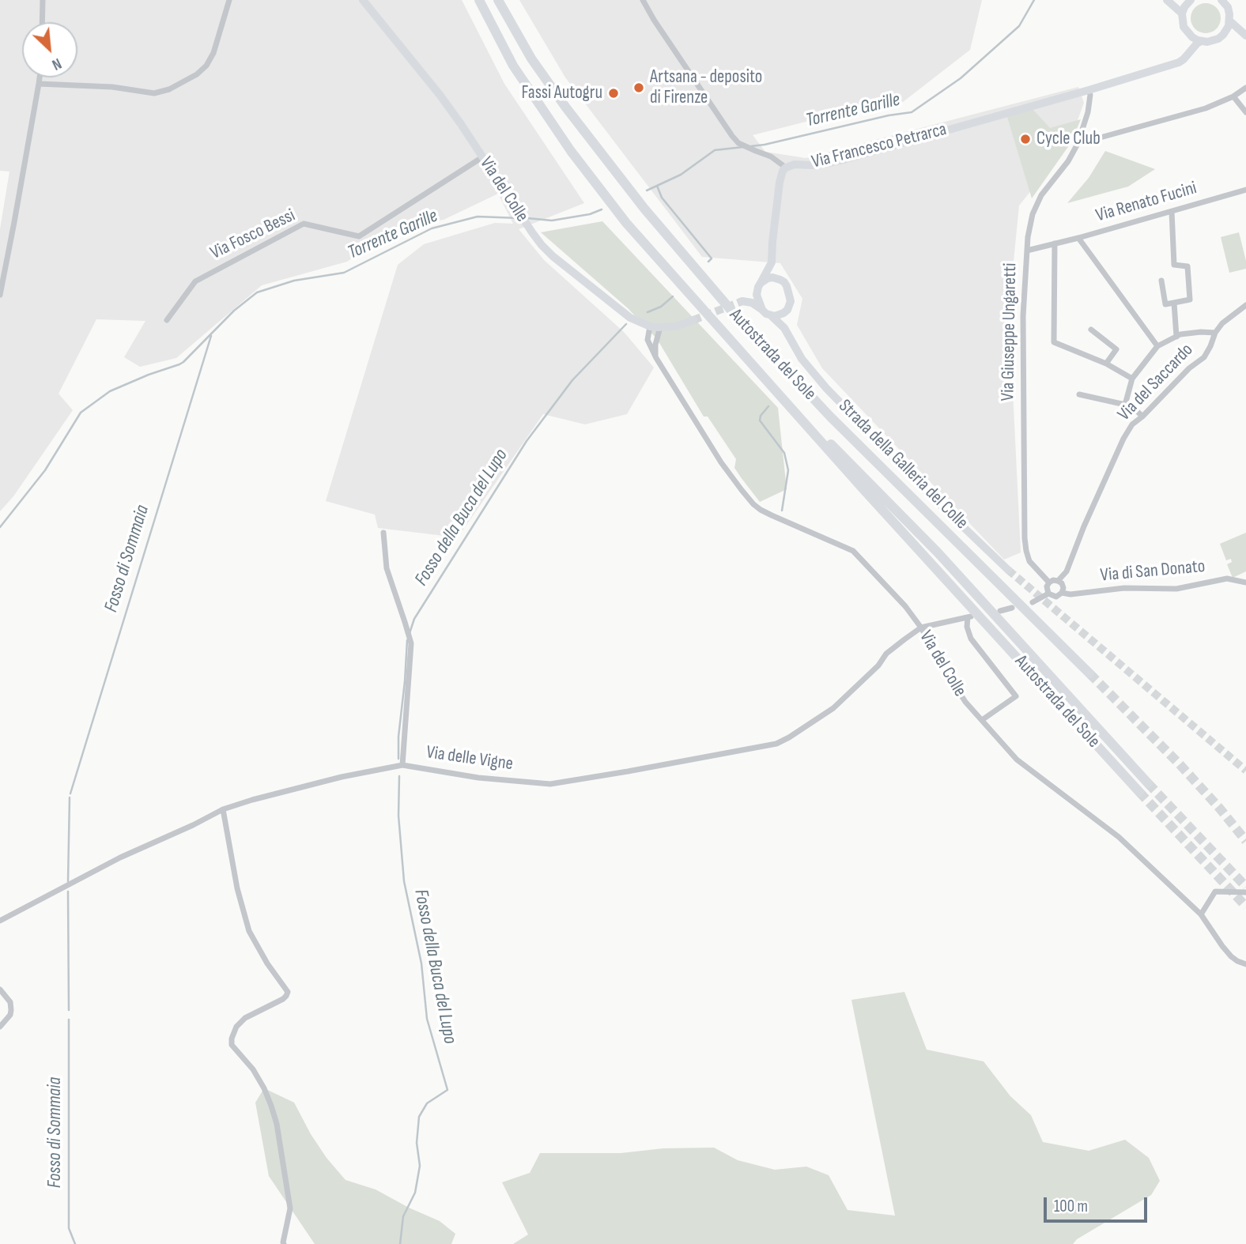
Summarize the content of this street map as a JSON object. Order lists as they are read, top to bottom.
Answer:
{
  "streets": {
    "highway": ["Autostrada del Sole"],
    "main road": ["Via Francesco Petrarca", "Via del Colle", "Strada della Galleria del Colle"],
    "street": [
      "Via Renato Fucini",
      "Via Fosco Bessi",
      "Via Giuseppe Ungaretti",
      "Via del Saccardo",
      "Via di San Donato",
      "Via delle Vigne"
    ]
  },
  "crossings": [
    ["Via Francesco Petrarca", "Via Giuseppe Ungaretti"],
    ["Via del Colle", "Via Fosco Bessi"],
    ["Via del Colle", "Via delle Vigne"],
    ["Via Renato Fucini", "Via Giuseppe Ungaretti"],
    ["Via Giuseppe Ungaretti", "Via del Saccardo"],
    ["Via Giuseppe Ungaretti", "Via di San Donato"],
    ["Via del Saccardo", "Via di San Donato"]
  ],
  "water": ["Torrente Garille", "Fosso della Buca del Lupo", "Fosso di Sommaia"],
  "places": ["Artsana - deposito di Firenze", "Fassi Autogru", "Cycle Club"],
  "scale_bar": "100 m",
  "north": "bottom right"
}
